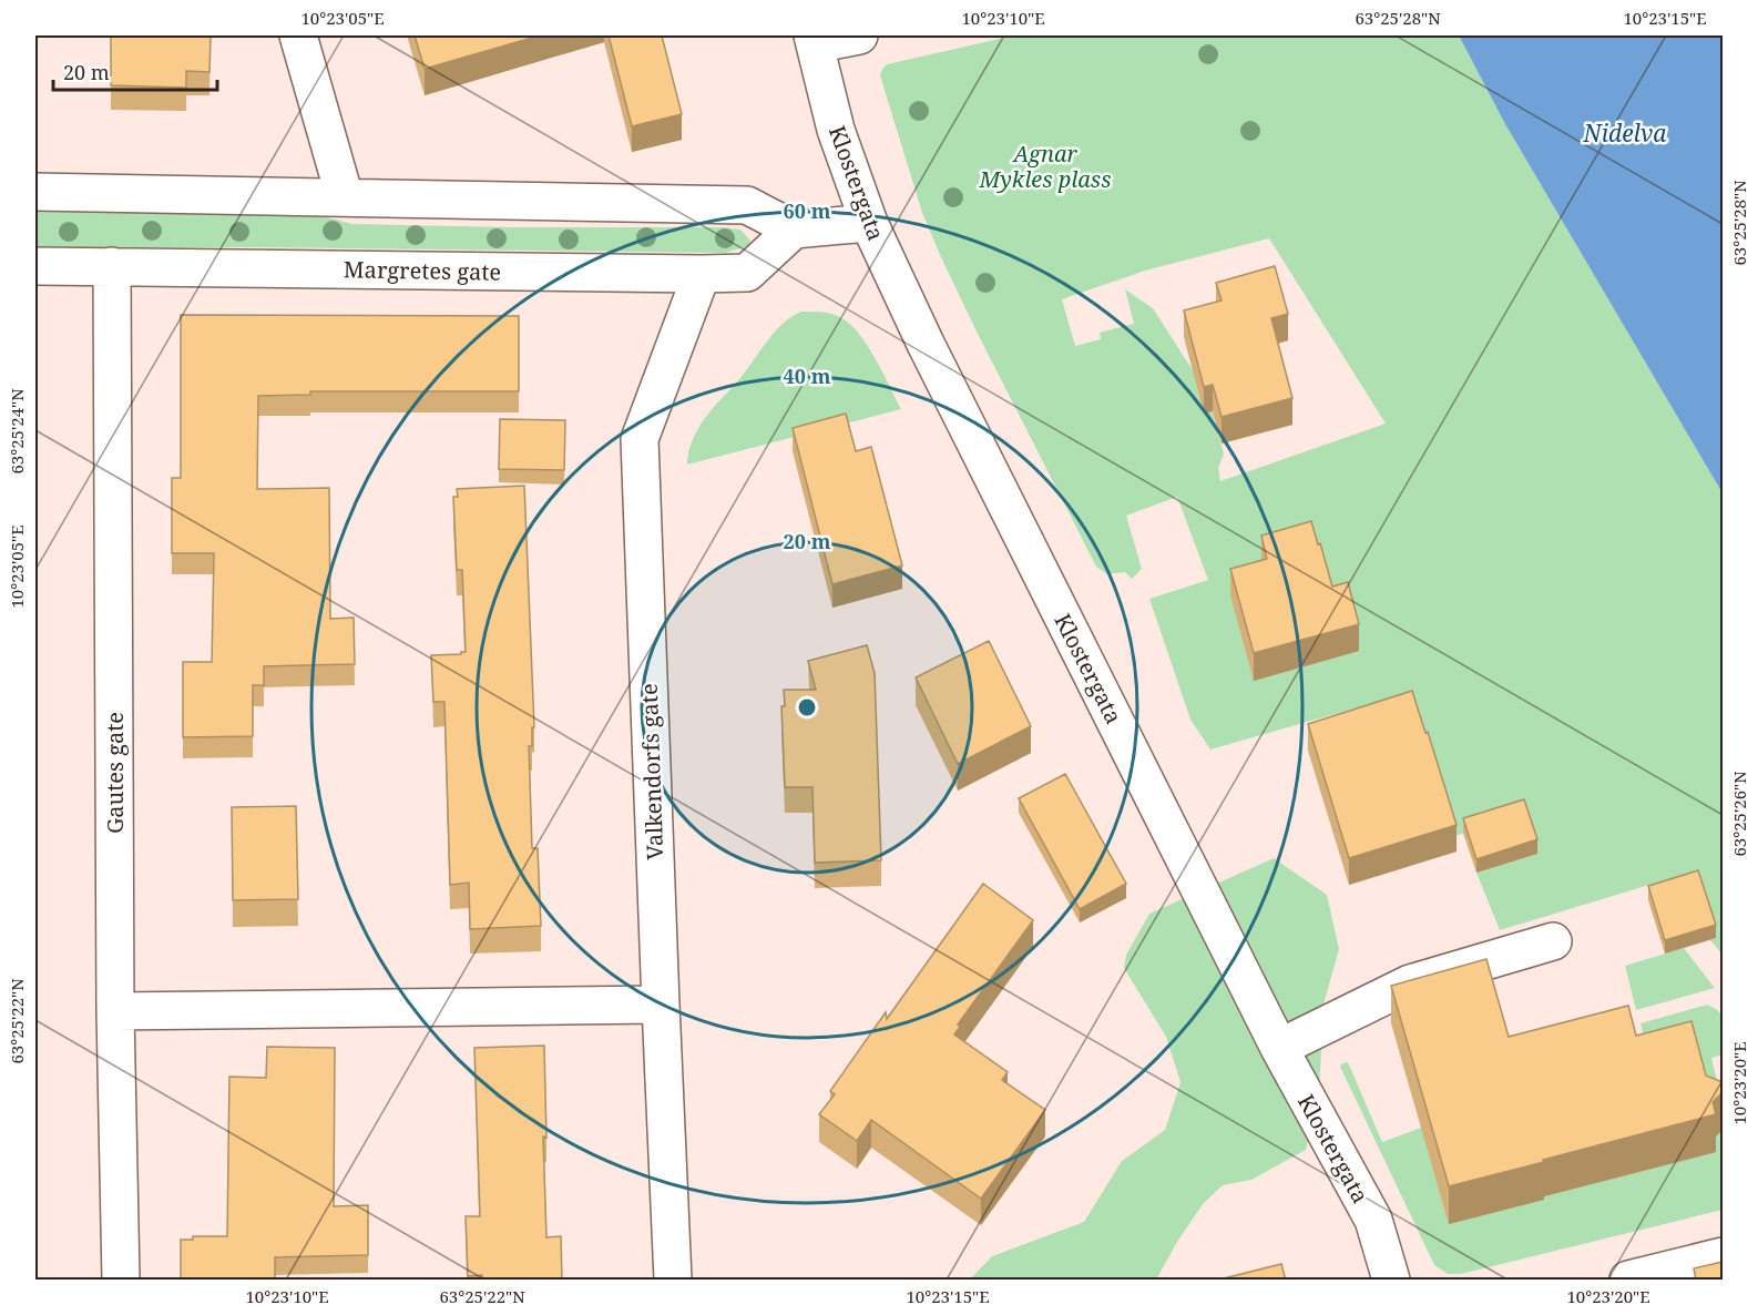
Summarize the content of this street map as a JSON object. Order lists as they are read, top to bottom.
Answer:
{
  "streets": {
    "street": [
      "Klostergata",
      "Margretes gate",
      "Valkendorfs gate",
      "Gautes gate"
    ]
  },
  "crossings": [
    ["Margretes gate", "Valkendorfs gate"],
    ["Margretes gate", "Gautes gate"]
  ],
  "water": ["Nidelva"],
  "parks": ["Agnar Mykles plass"],
  "scale_bar": "20 m",
  "coordinates": [
    "10°23'05\"E",
    "10°23'10\"E",
    "63°25'28\"N",
    "10°23'15\"E",
    "63°25'24\"N",
    "63°25'26\"N",
    "63°25'22\"N",
    "10°23'20\"E"
  ],
  "rings": ["60 m", "40 m", "20 m"]
}
